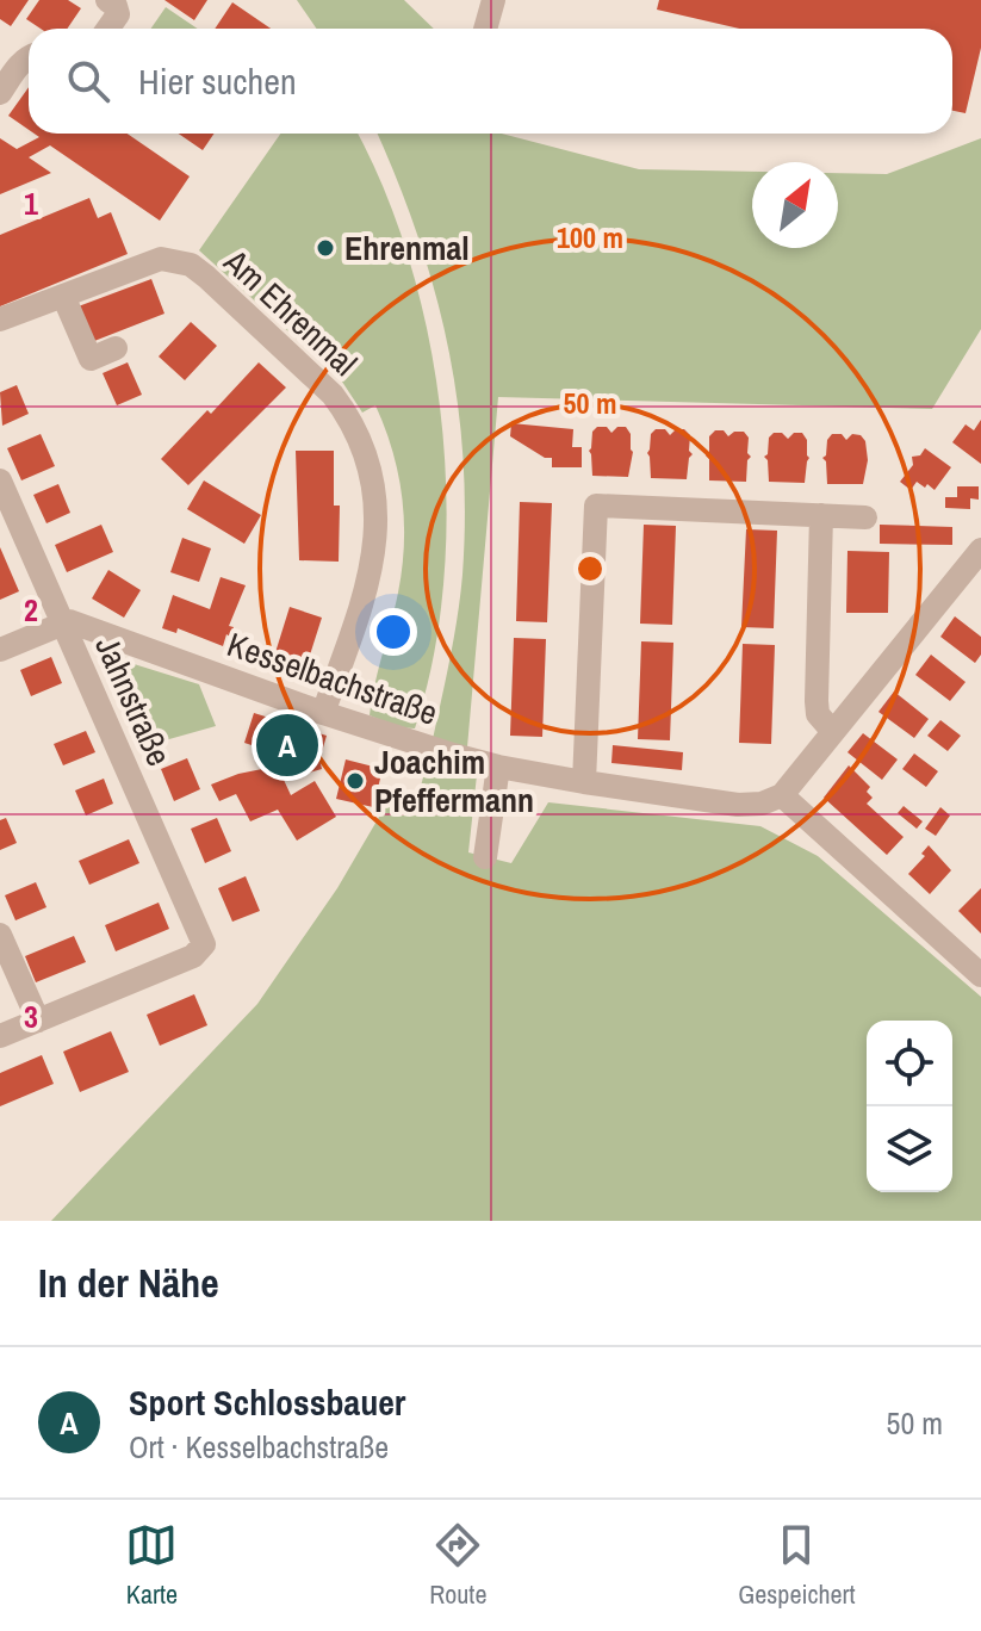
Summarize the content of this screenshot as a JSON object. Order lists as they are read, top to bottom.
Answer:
{
  "streets": {
    "street": ["Am Ehrenmal", "Kesselbachstraße", "Jahnstraße"]
  },
  "crossings": [
    ["Am Ehrenmal", "Kesselbachstraße"],
    ["Kesselbachstraße", "Jahnstraße"]
  ],
  "places": ["Ehrenmal", "Joachim Pfeffermann"],
  "north": "top right",
  "page": {
    "search": "Hier suchen",
    "pins": "A",
    "heading": "In der Nähe",
    "list": [
      {
        "mark": "A",
        "name": "Sport Schlossbauer",
        "note": "Ort · Kesselbachstraße",
        "value": "50 m"
      }
    ],
    "nav": ["Karte", "Route", "Gespeichert"]
  },
  "grid": {
    "rows": ["1", "2", "3"]
  },
  "rings": ["100 m", "50 m"]
}
